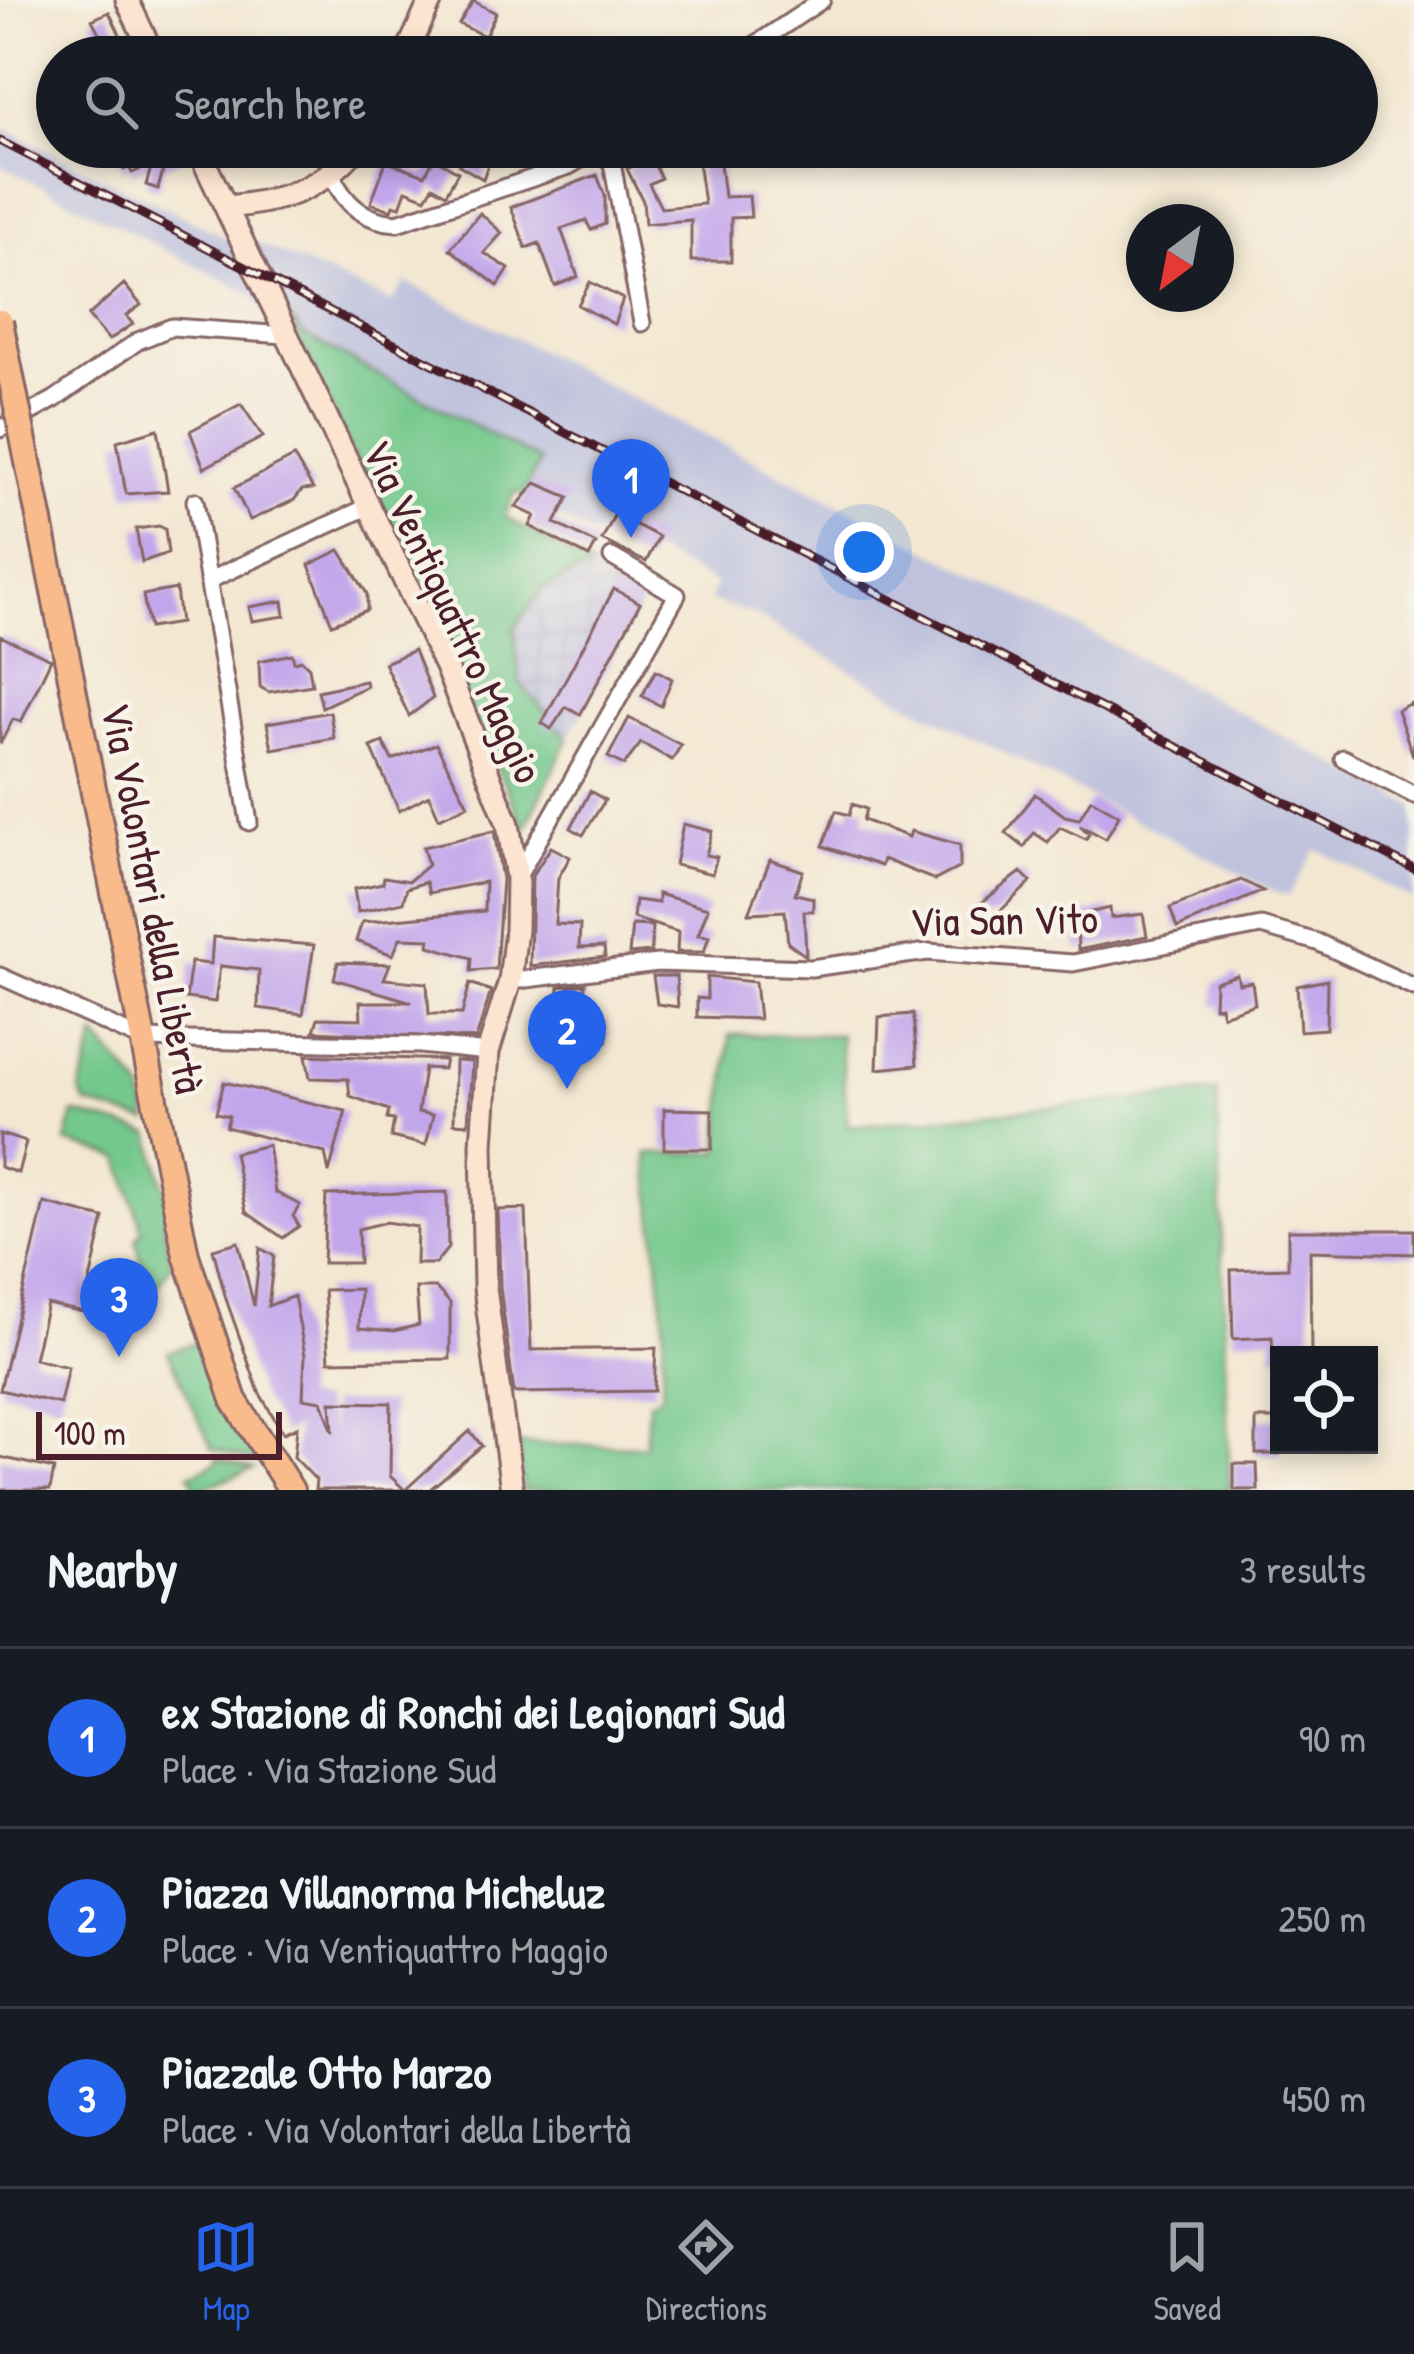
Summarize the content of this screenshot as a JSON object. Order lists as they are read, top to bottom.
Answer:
{
  "streets": {
    "main road": ["Via Volontari della Libertà"],
    "street": ["Via Ventiquattro Maggio", "Via San Vito"]
  },
  "crossings": [
    ["Via Ventiquattro Maggio", "Via San Vito"]
  ],
  "scale_bar": "100 m",
  "north": "bottom left",
  "page": {
    "search": "Search here",
    "pins": ["1", "2", "3"],
    "scale": "100 m",
    "heading": ["Nearby", "3 results"],
    "list": [
      {
        "mark": "1",
        "name": "ex Stazione di Ronchi dei Legionari Sud",
        "note": "Place · Via Stazione Sud",
        "value": "90 m"
      },
      {
        "mark": "2",
        "name": "Piazza Villanorma Micheluz",
        "note": "Place · Via Ventiquattro Maggio",
        "value": "250 m"
      },
      {
        "mark": "3",
        "name": "Piazzale Otto Marzo",
        "note": "Place · Via Volontari della Libertà",
        "value": "450 m"
      }
    ],
    "nav": ["Map", "Directions", "Saved"]
  }
}
